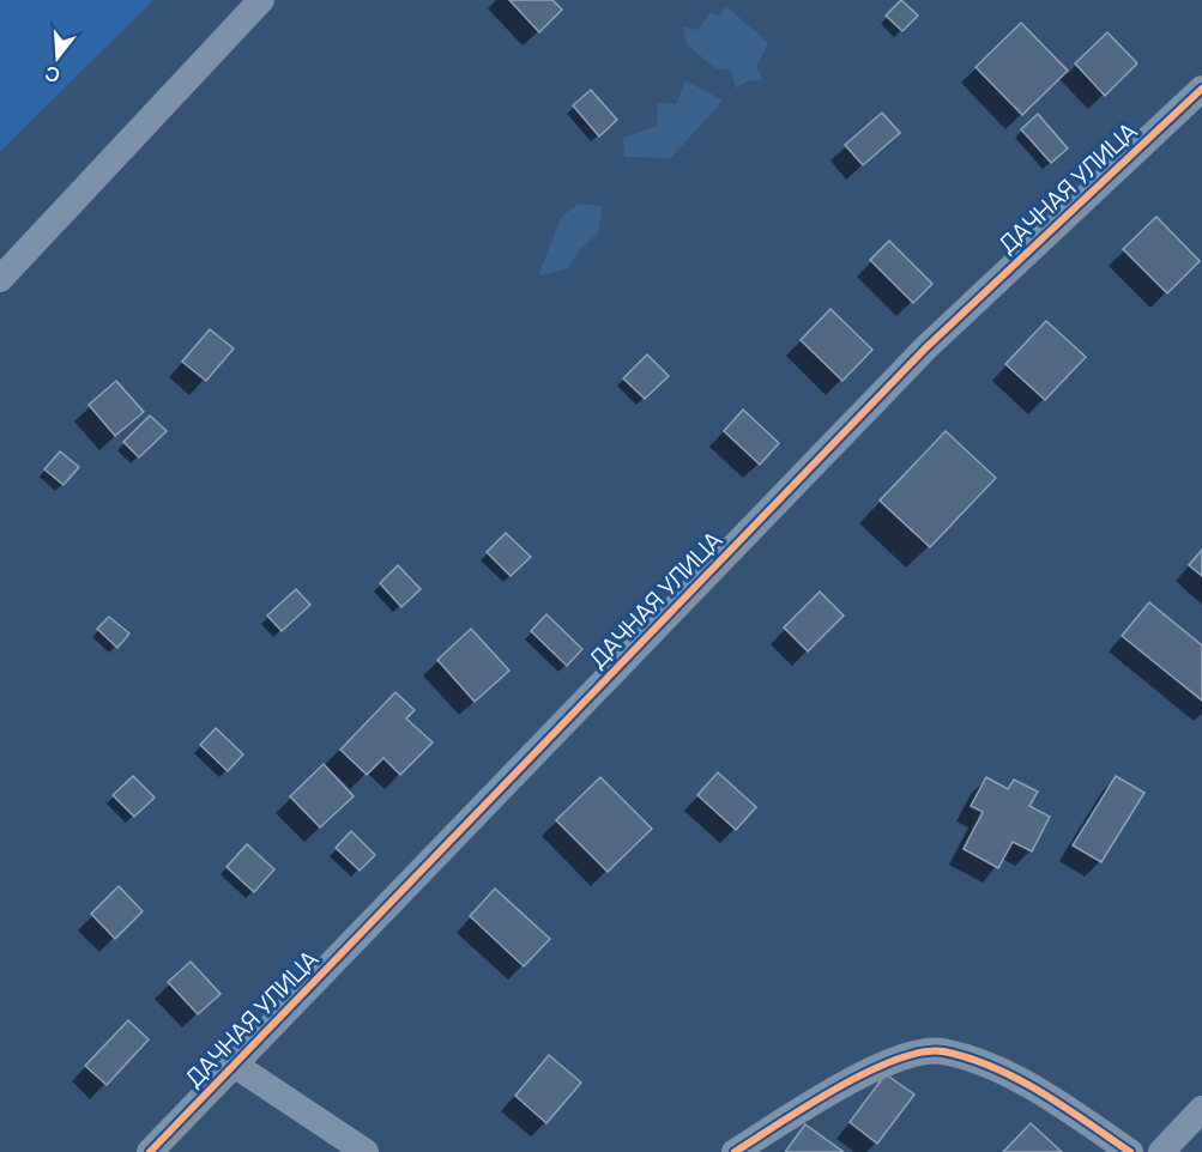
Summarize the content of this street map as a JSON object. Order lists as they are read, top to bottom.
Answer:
{
  "streets": {
    "street": ["ДАЧНАЯ УЛИЦА"]
  },
  "north": "bottom"
}
